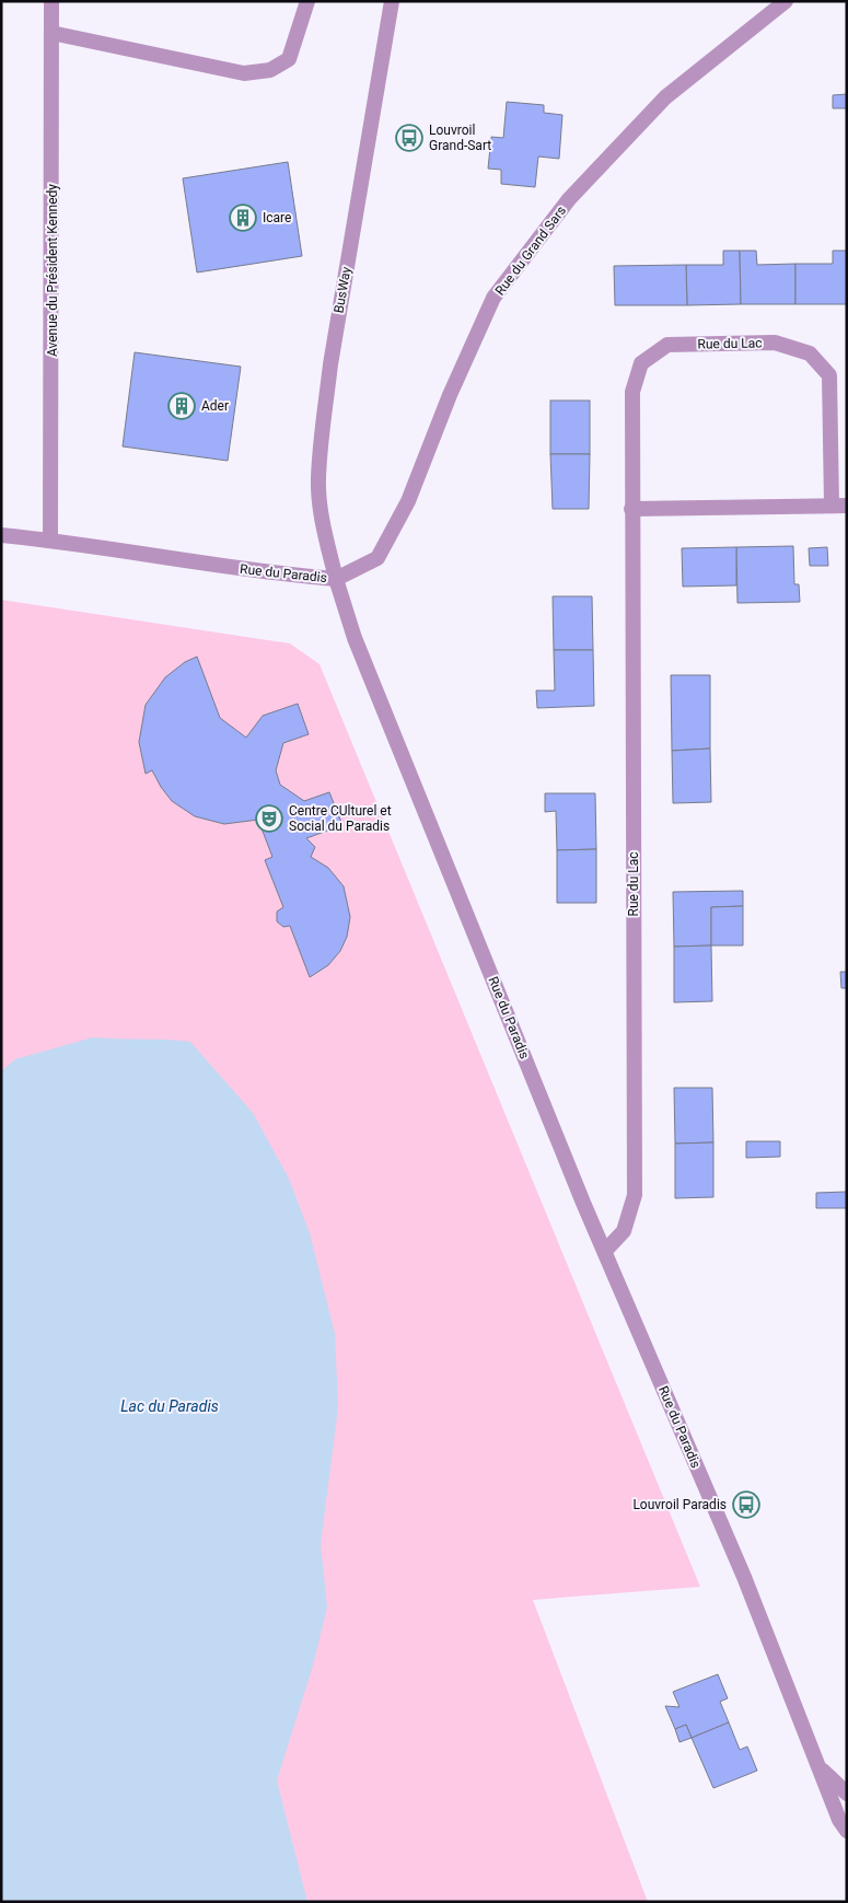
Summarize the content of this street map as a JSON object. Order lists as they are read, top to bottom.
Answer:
{
  "streets": {
    "street": [
      "Rue du Grand Sars",
      "Avenue du Président Kennedy",
      "BusWay",
      "Rue du Lac",
      "Rue du Paradis"
    ]
  },
  "crossings": [
    ["Rue du Grand Sars", "BusWay"],
    ["Rue du Grand Sars", "Rue du Paradis"],
    ["Avenue du Président Kennedy", "Rue du Paradis"],
    ["BusWay", "Rue du Paradis"],
    ["Rue du Lac", "Rue du Paradis"]
  ],
  "water": ["Lac du Paradis"],
  "places": {
    "bus stop": ["Louvroil Grand-Sart", "Louvroil Paradis"],
    "building": ["Icare", "Ader"],
    "theatre": ["Centre CUlturel et Social du Paradis"]
  }
}
